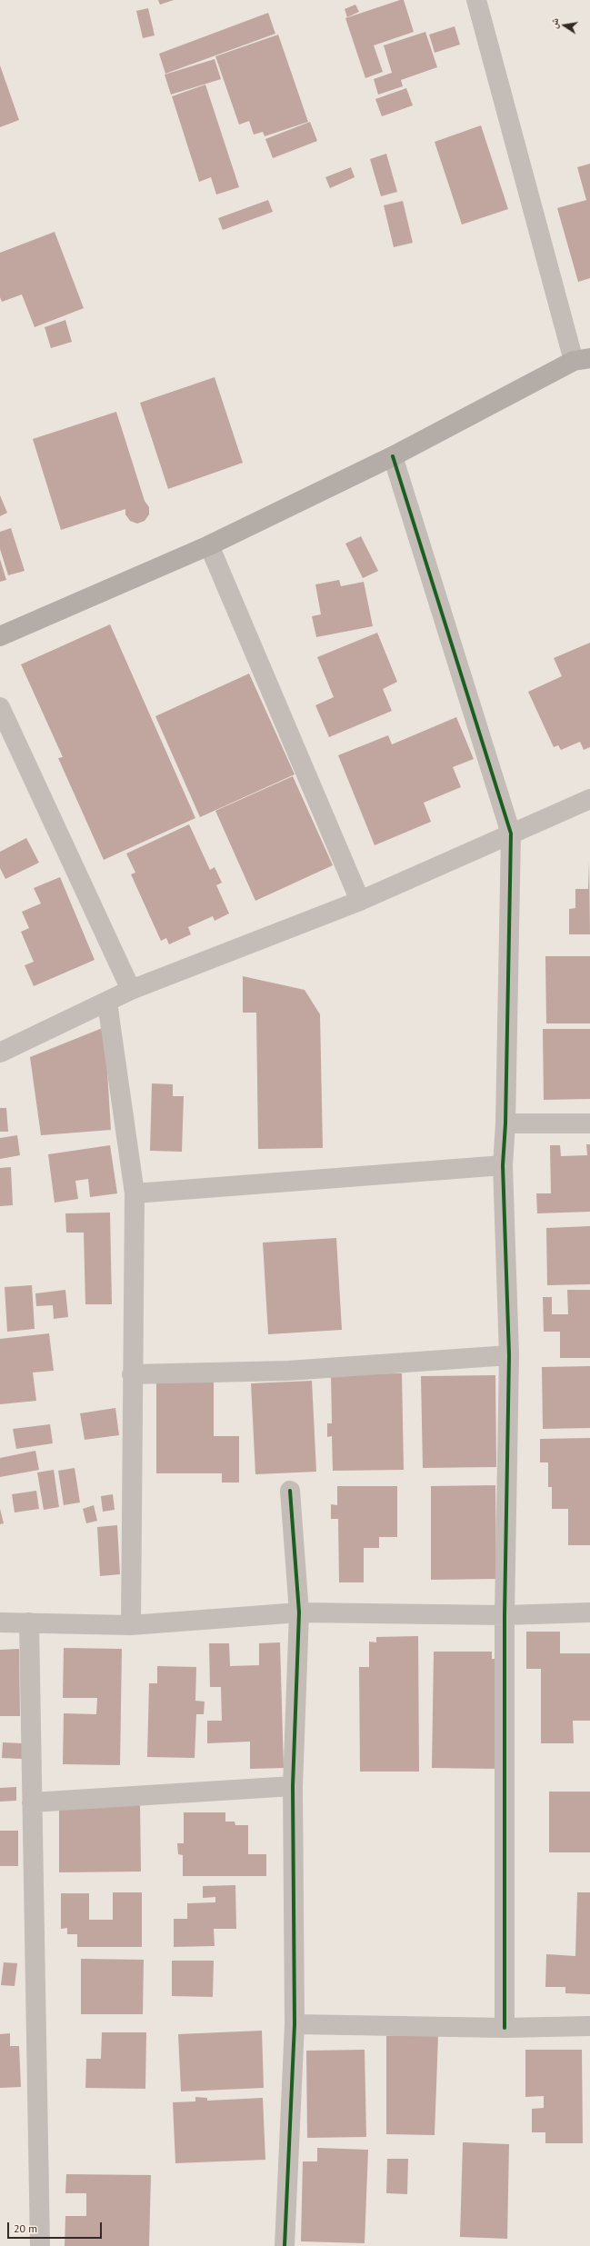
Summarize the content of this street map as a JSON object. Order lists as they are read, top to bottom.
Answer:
{
  "scale_bar": "20 m",
  "north": "left"
}
